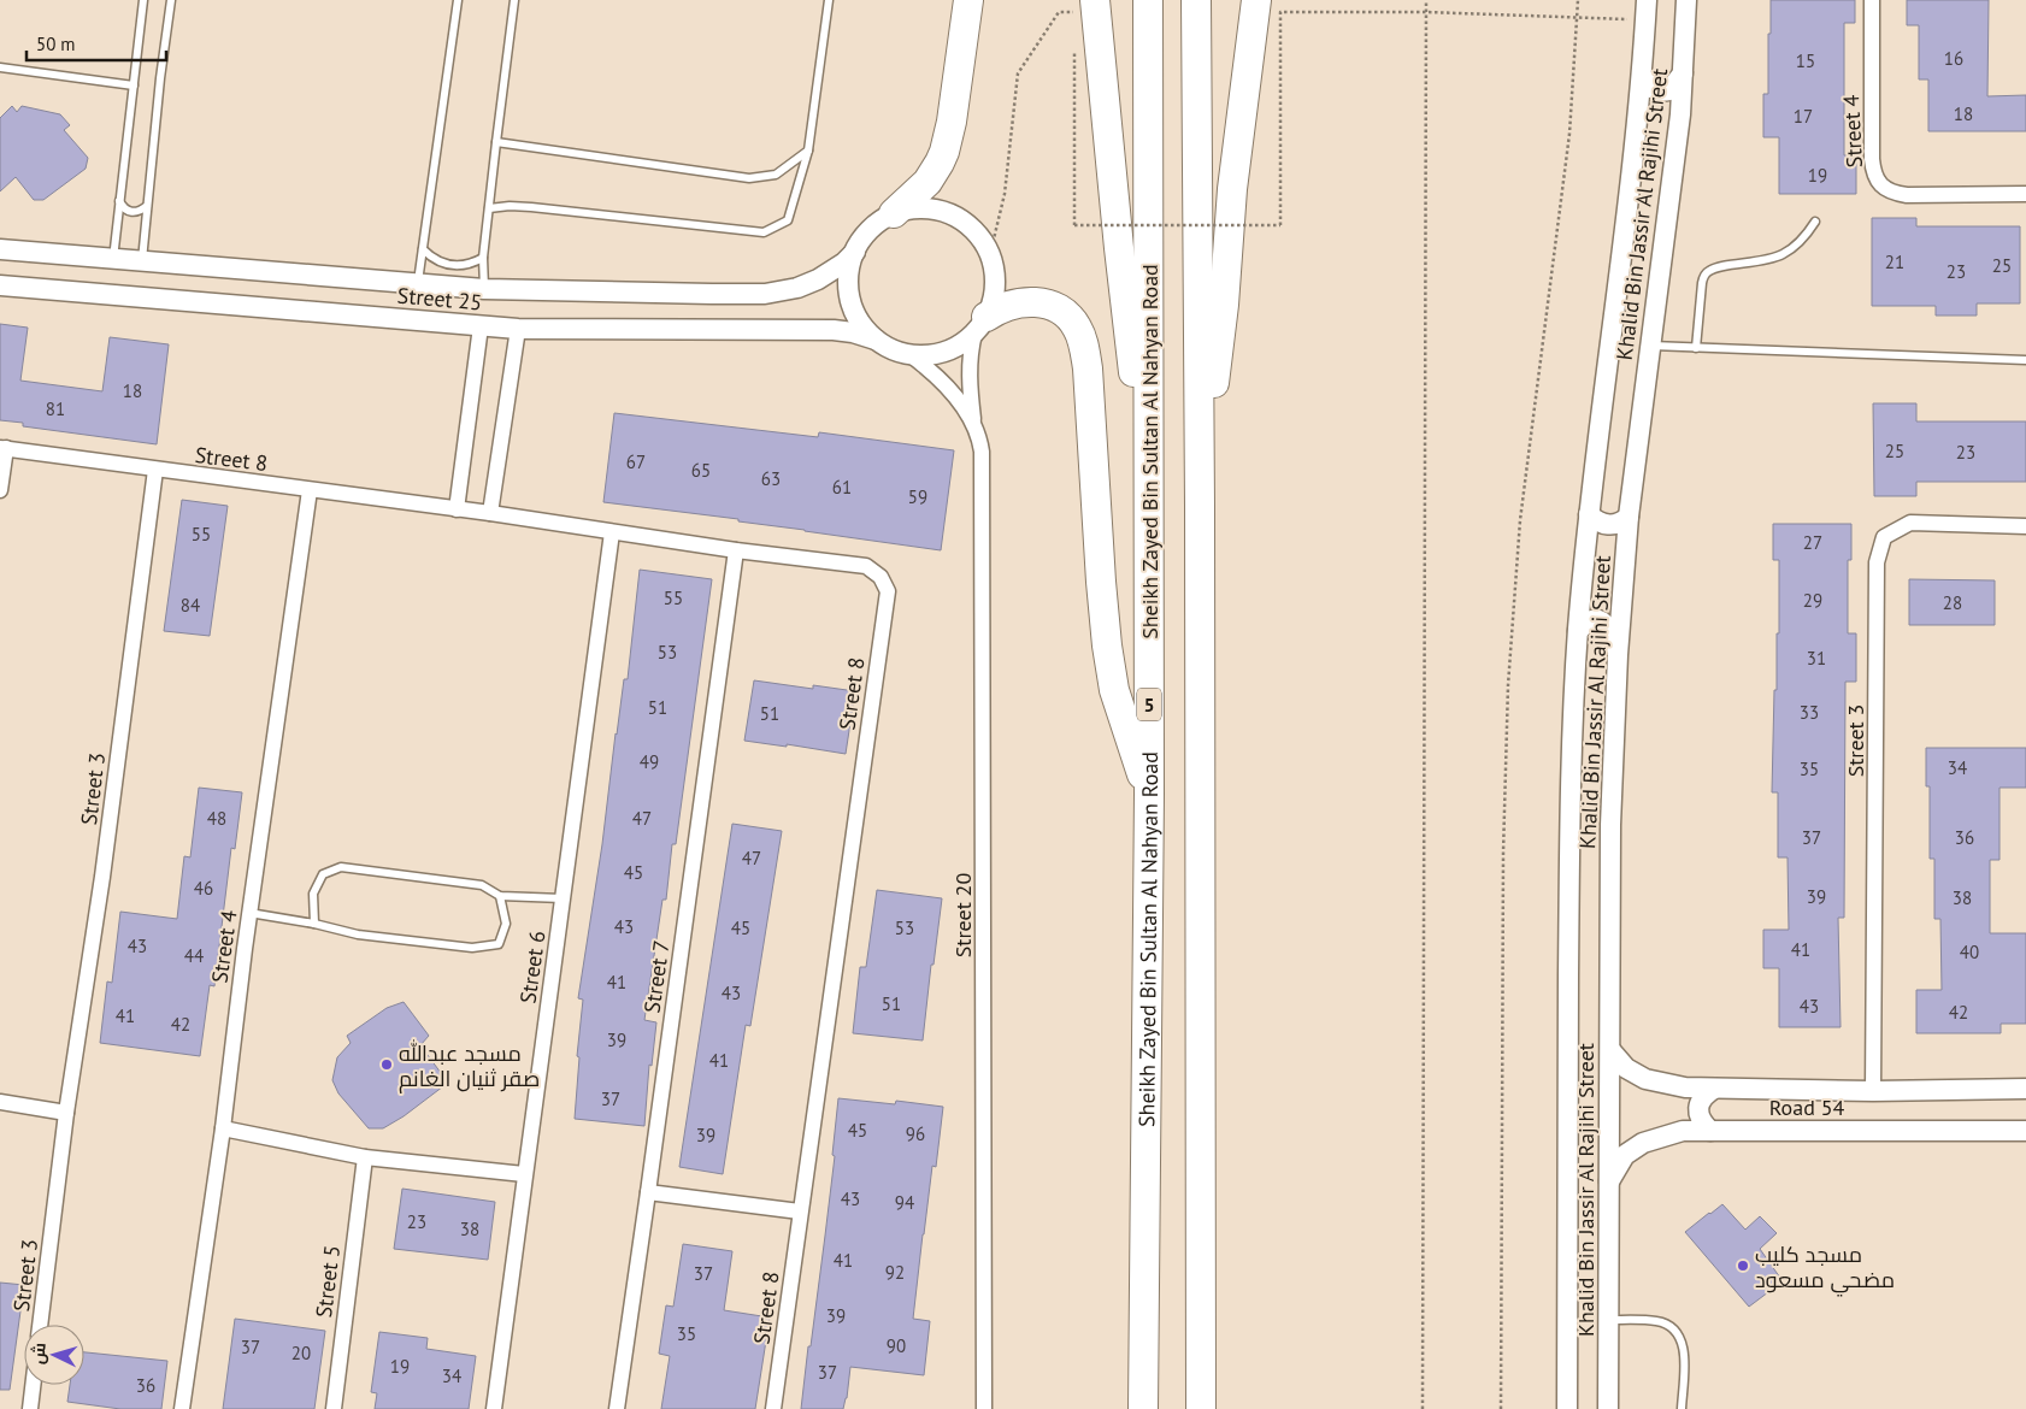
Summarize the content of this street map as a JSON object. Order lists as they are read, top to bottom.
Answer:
{
  "streets": {
    "highway": ["Sheikh Zayed Bin Sultan Al Nahyan Road", "5"],
    "street": [
      "Street 4",
      "Khalid Bin Jassir Al Rajihi Street",
      "Street 25",
      "Street 8",
      "Street 3",
      "Street 20",
      "Street 6",
      "Street 7",
      "Road 54",
      "Street 5"
    ]
  },
  "crossings": [
    ["Street 4", "Street 8"],
    ["Khalid Bin Jassir Al Rajihi Street", "Road 54"],
    ["Street 25", "Street 20"],
    ["Street 8", "Street 3"],
    ["Street 8", "Street 6"],
    ["Street 8", "Street 7"],
    ["Street 3", "Road 54"]
  ],
  "places": ["مسجد عبدالله صقر ثنيان الغانم", "مسجد كليب مضحي مسعود"],
  "house_numbers": [
    "16",
    "15",
    "18",
    "17",
    "19",
    "21",
    "25",
    "23",
    "18",
    "81",
    "25",
    "23",
    "67",
    "65",
    "63",
    "61",
    "59",
    "55",
    "27",
    "55",
    "29",
    "28",
    "84",
    "53",
    "31",
    "51",
    "33",
    "51",
    "49",
    "34",
    "35",
    "48",
    "47",
    "37",
    "36",
    "47",
    "45",
    "46",
    "39",
    "38",
    "43",
    "45",
    "53",
    "43",
    "41",
    "40",
    "44",
    "41",
    "43",
    "51",
    "43",
    "42",
    "41",
    "42",
    "39",
    "41",
    "37",
    "45",
    "96",
    "39",
    "43",
    "94",
    "23",
    "38",
    "41",
    "92",
    "37",
    "39",
    "35",
    "90",
    "37",
    "20",
    "19",
    "37",
    "34",
    "36"
  ],
  "scale_bar": "50 m",
  "north": "left"
}
